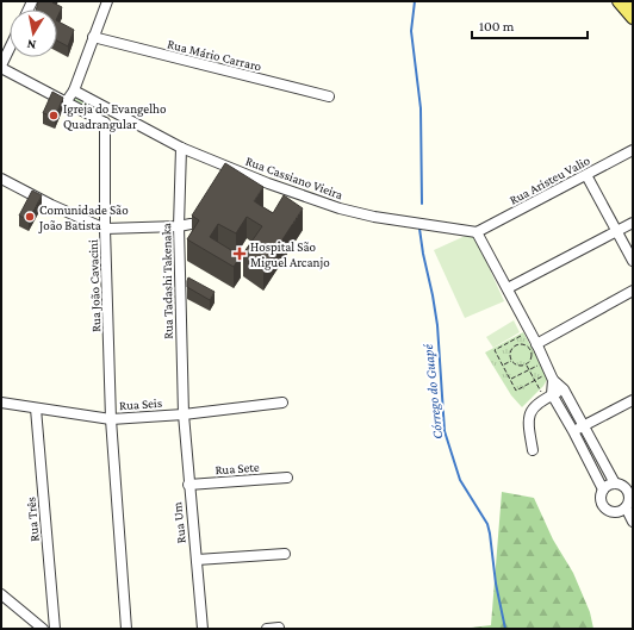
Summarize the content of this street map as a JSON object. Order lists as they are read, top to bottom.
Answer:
{
  "streets": {
    "street": [
      "Rua Mário Carraro",
      "Rua Cassiano Vieira",
      "Rua Aristeu Valio",
      "Rua Tadashi Takenaka",
      "Rua João Cavacini",
      "Rua Seis",
      "Rua Sete",
      "Rua Três",
      "Rua Um"
    ]
  },
  "crossings": [
    ["Rua Cassiano Vieira", "Rua Aristeu Valio"],
    ["Rua Cassiano Vieira", "Rua Tadashi Takenaka"],
    ["Rua Tadashi Takenaka", "Rua Seis"],
    ["Rua Tadashi Takenaka", "Rua Um"],
    ["Rua João Cavacini", "Rua Seis"],
    ["Rua Seis", "Rua Três"],
    ["Rua Seis", "Rua Um"],
    ["Rua Sete", "Rua Um"]
  ],
  "water": ["Córrego do Guapé"],
  "places": {
    "other": ["Igreja do Evangelho Quadrangular", "Comunidade São João Batista"],
    "health": ["Hospital São Miguel Arcanjo"]
  },
  "scale_bar": "100 m",
  "north": "bottom"
}
